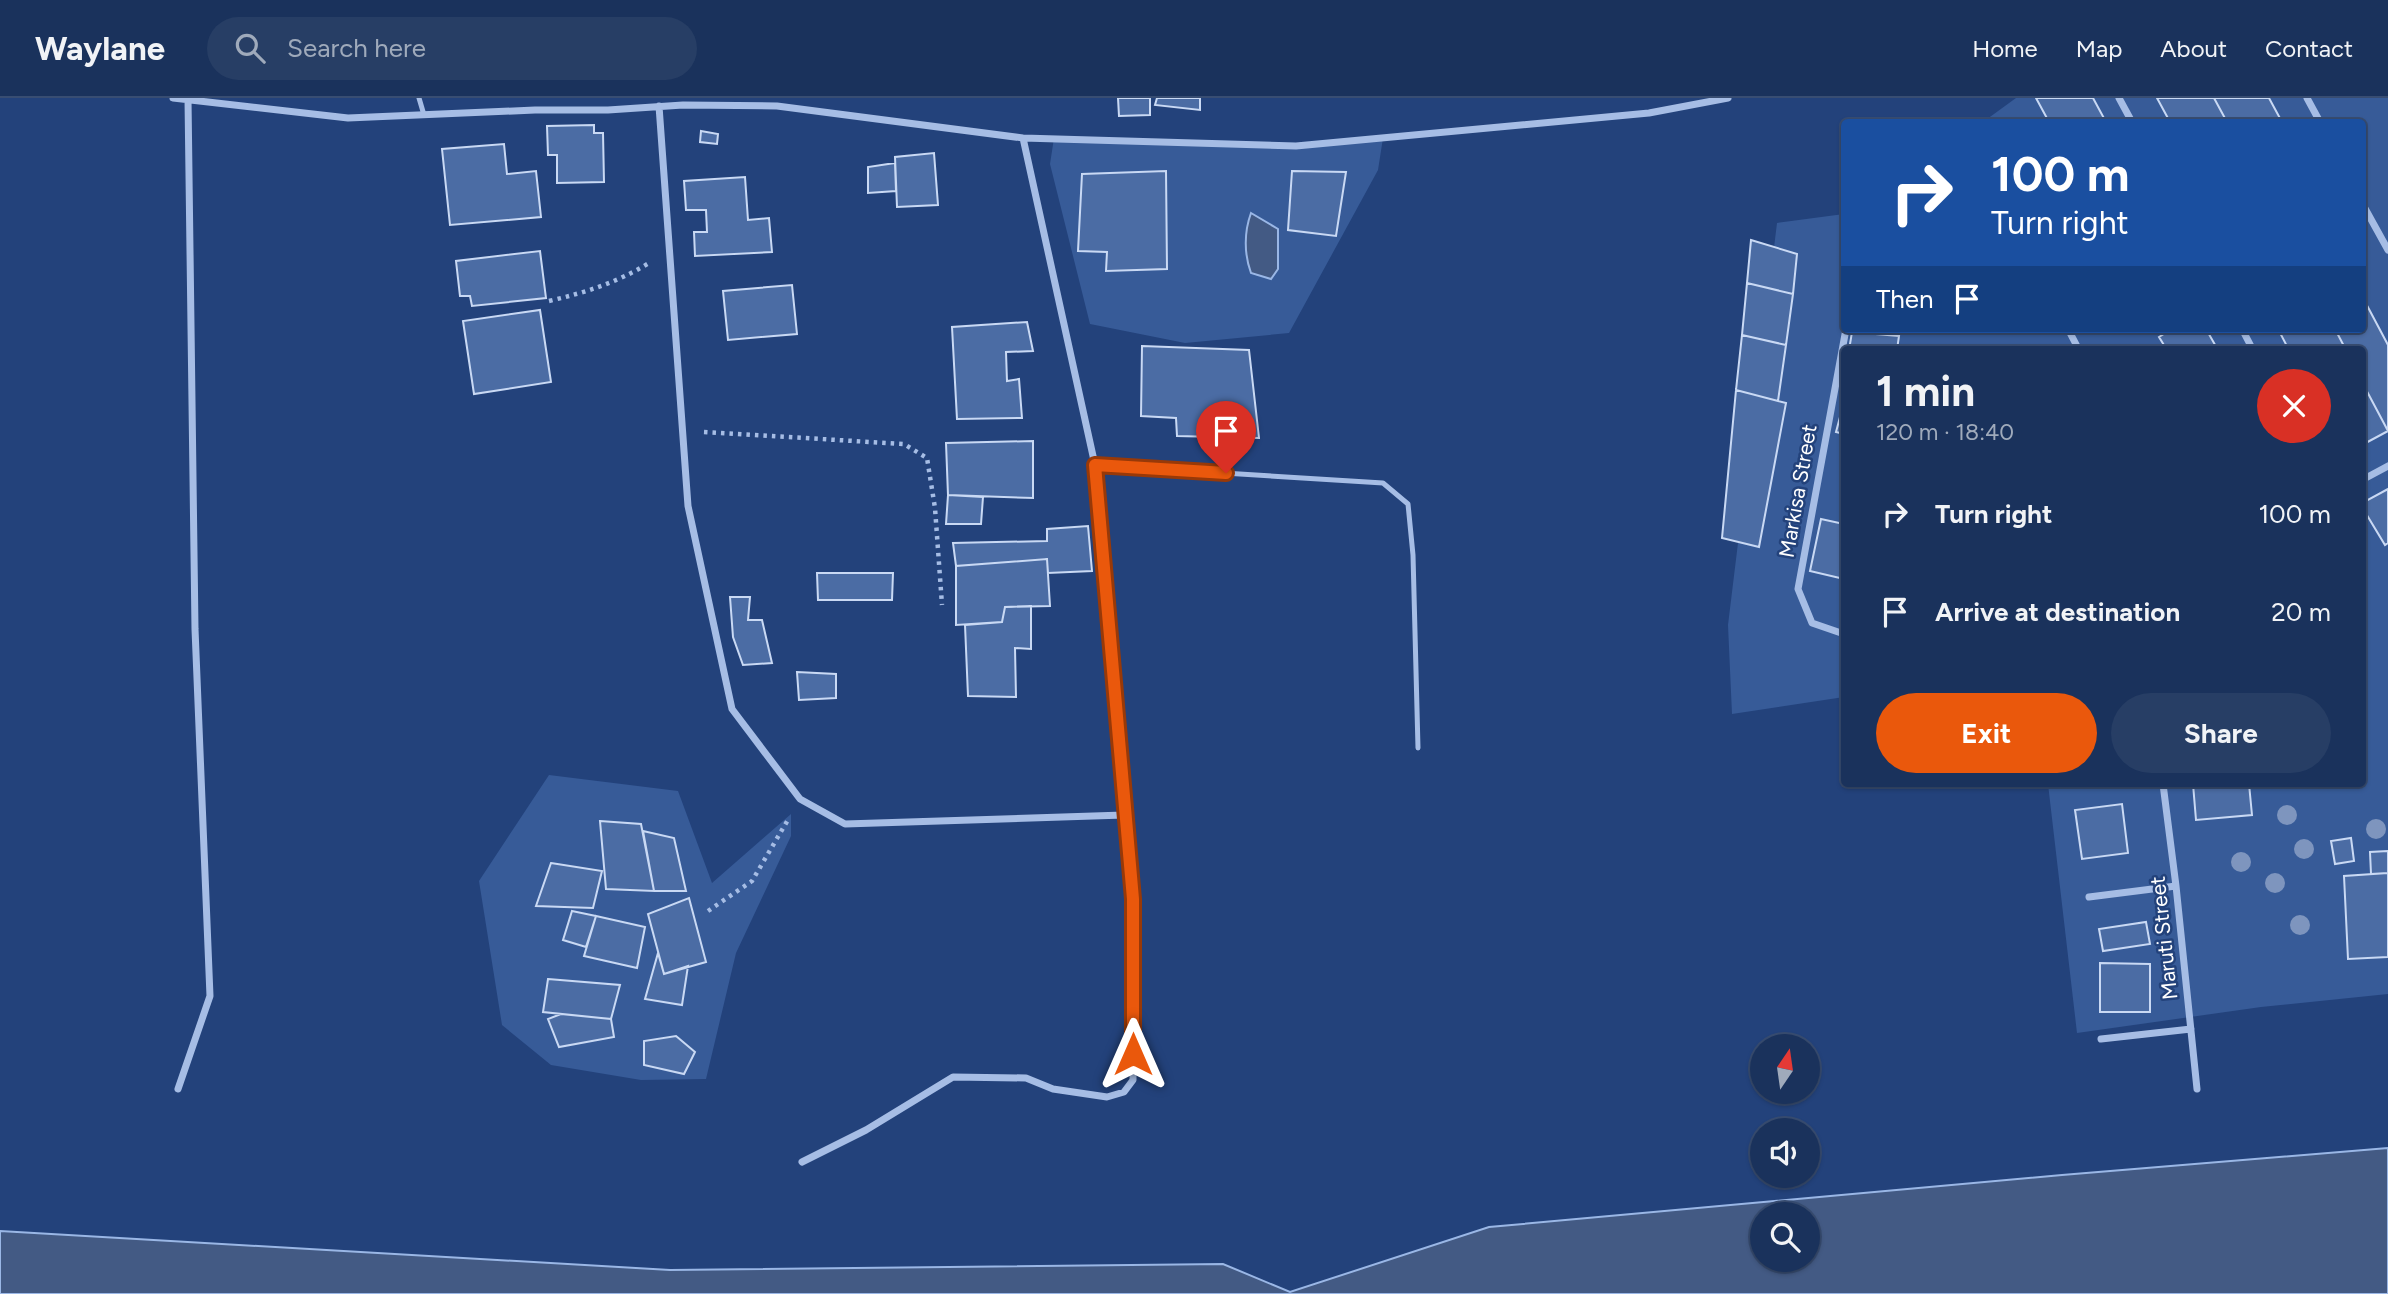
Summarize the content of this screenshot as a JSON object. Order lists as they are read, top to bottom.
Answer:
{
  "streets": {
    "street": ["Markisa Street", "Maruti Street"]
  },
  "north": "top",
  "page": {
    "header": "Waylane",
    "search": "Search here",
    "nav": [
      "Home",
      "Map",
      "About",
      "Contact"
    ],
    "turn": ["100 m", "Turn right"],
    "then": "Then",
    "heading": ["1 min", "120 m · 18:40"],
    "list": [
      {
        "name": "Turn right",
        "value": "100 m"
      },
      {
        "name": "Arrive at destination",
        "value": "20 m"
      }
    ],
    "buttons": ["Exit", "Share"]
  }
}
